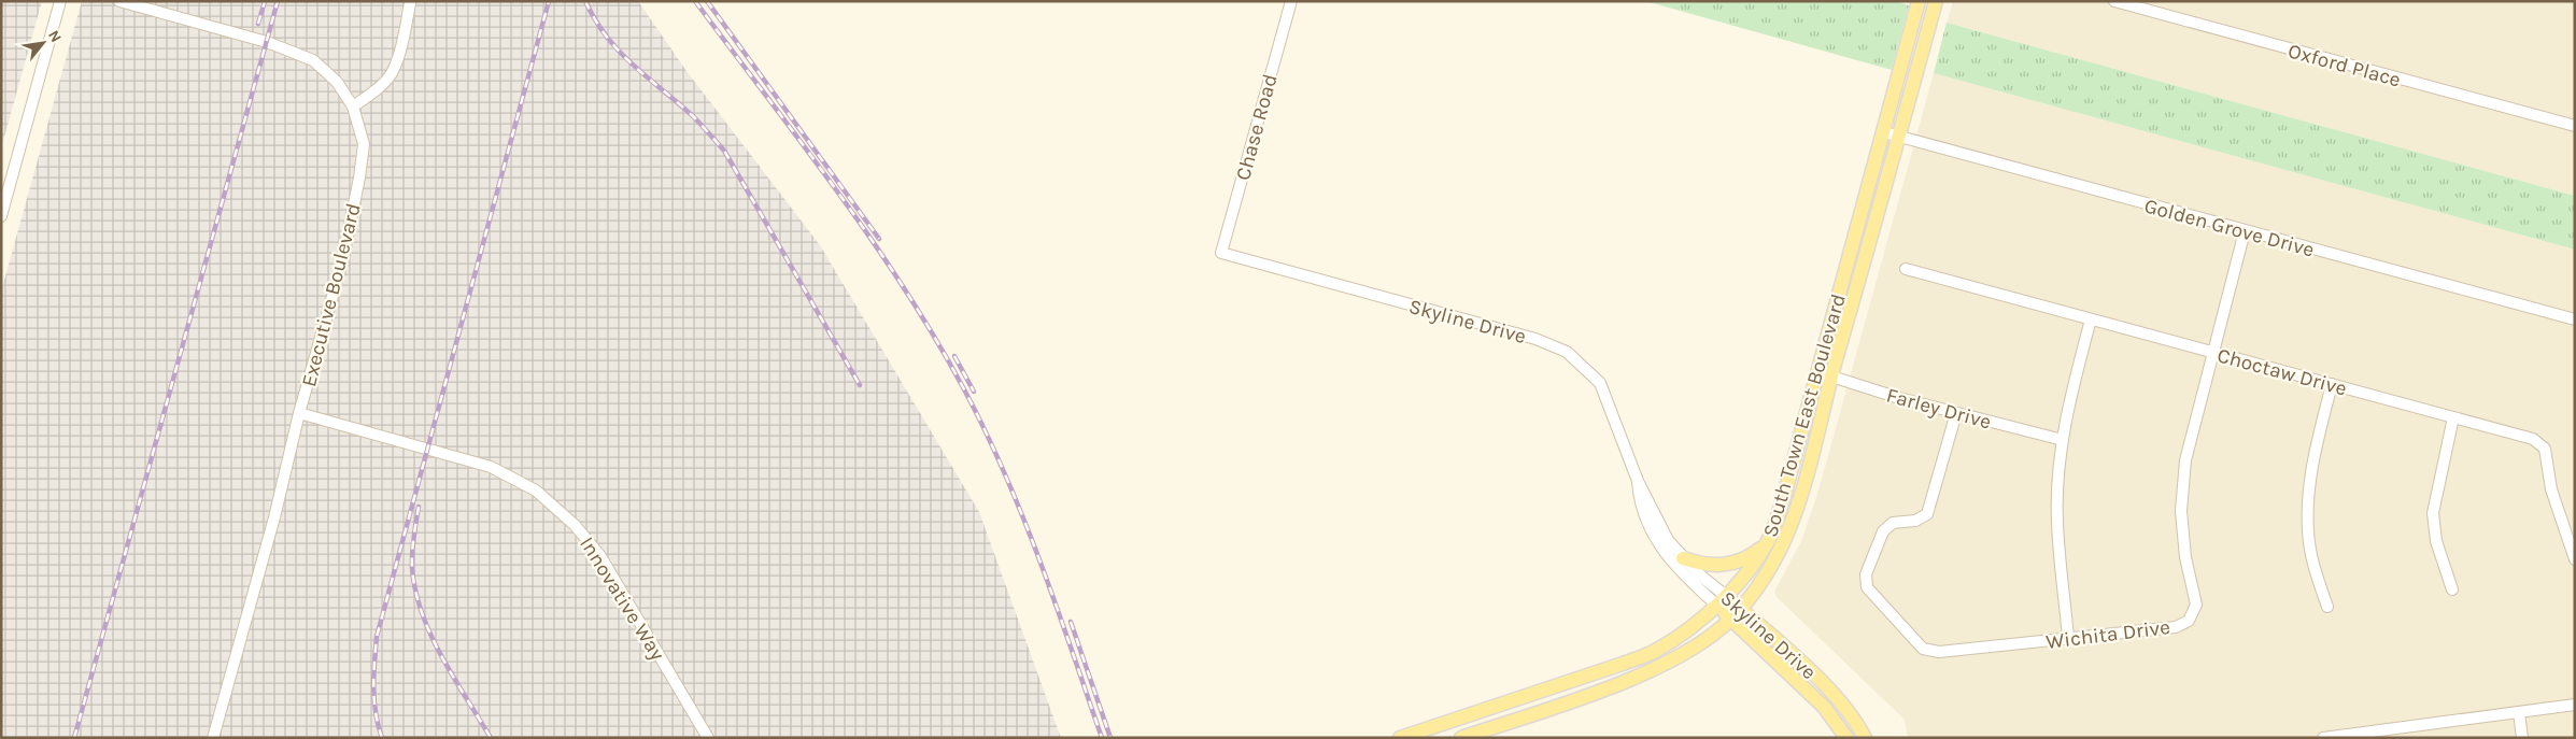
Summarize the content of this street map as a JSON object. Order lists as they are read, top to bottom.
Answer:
{
  "streets": {
    "main road": ["Skyline Drive", "South Town East Boulevard"],
    "street": [
      "Oxford Place",
      "Chase Road",
      "Golden Grove Drive",
      "Executive Boulevard",
      "Choctaw Drive",
      "Farley Drive",
      "Innovative Way",
      "Wichita Drive"
    ]
  },
  "crossings": [
    ["Chase Road", "Skyline Drive"],
    ["Golden Grove Drive", "South Town East Boulevard"],
    ["Golden Grove Drive", "Wichita Drive"],
    ["Executive Boulevard", "Innovative Way"],
    ["Skyline Drive", "South Town East Boulevard"],
    ["Choctaw Drive", "Wichita Drive"],
    ["Farley Drive", "South Town East Boulevard"],
    ["Farley Drive", "Wichita Drive"]
  ],
  "north": "top right"
}
